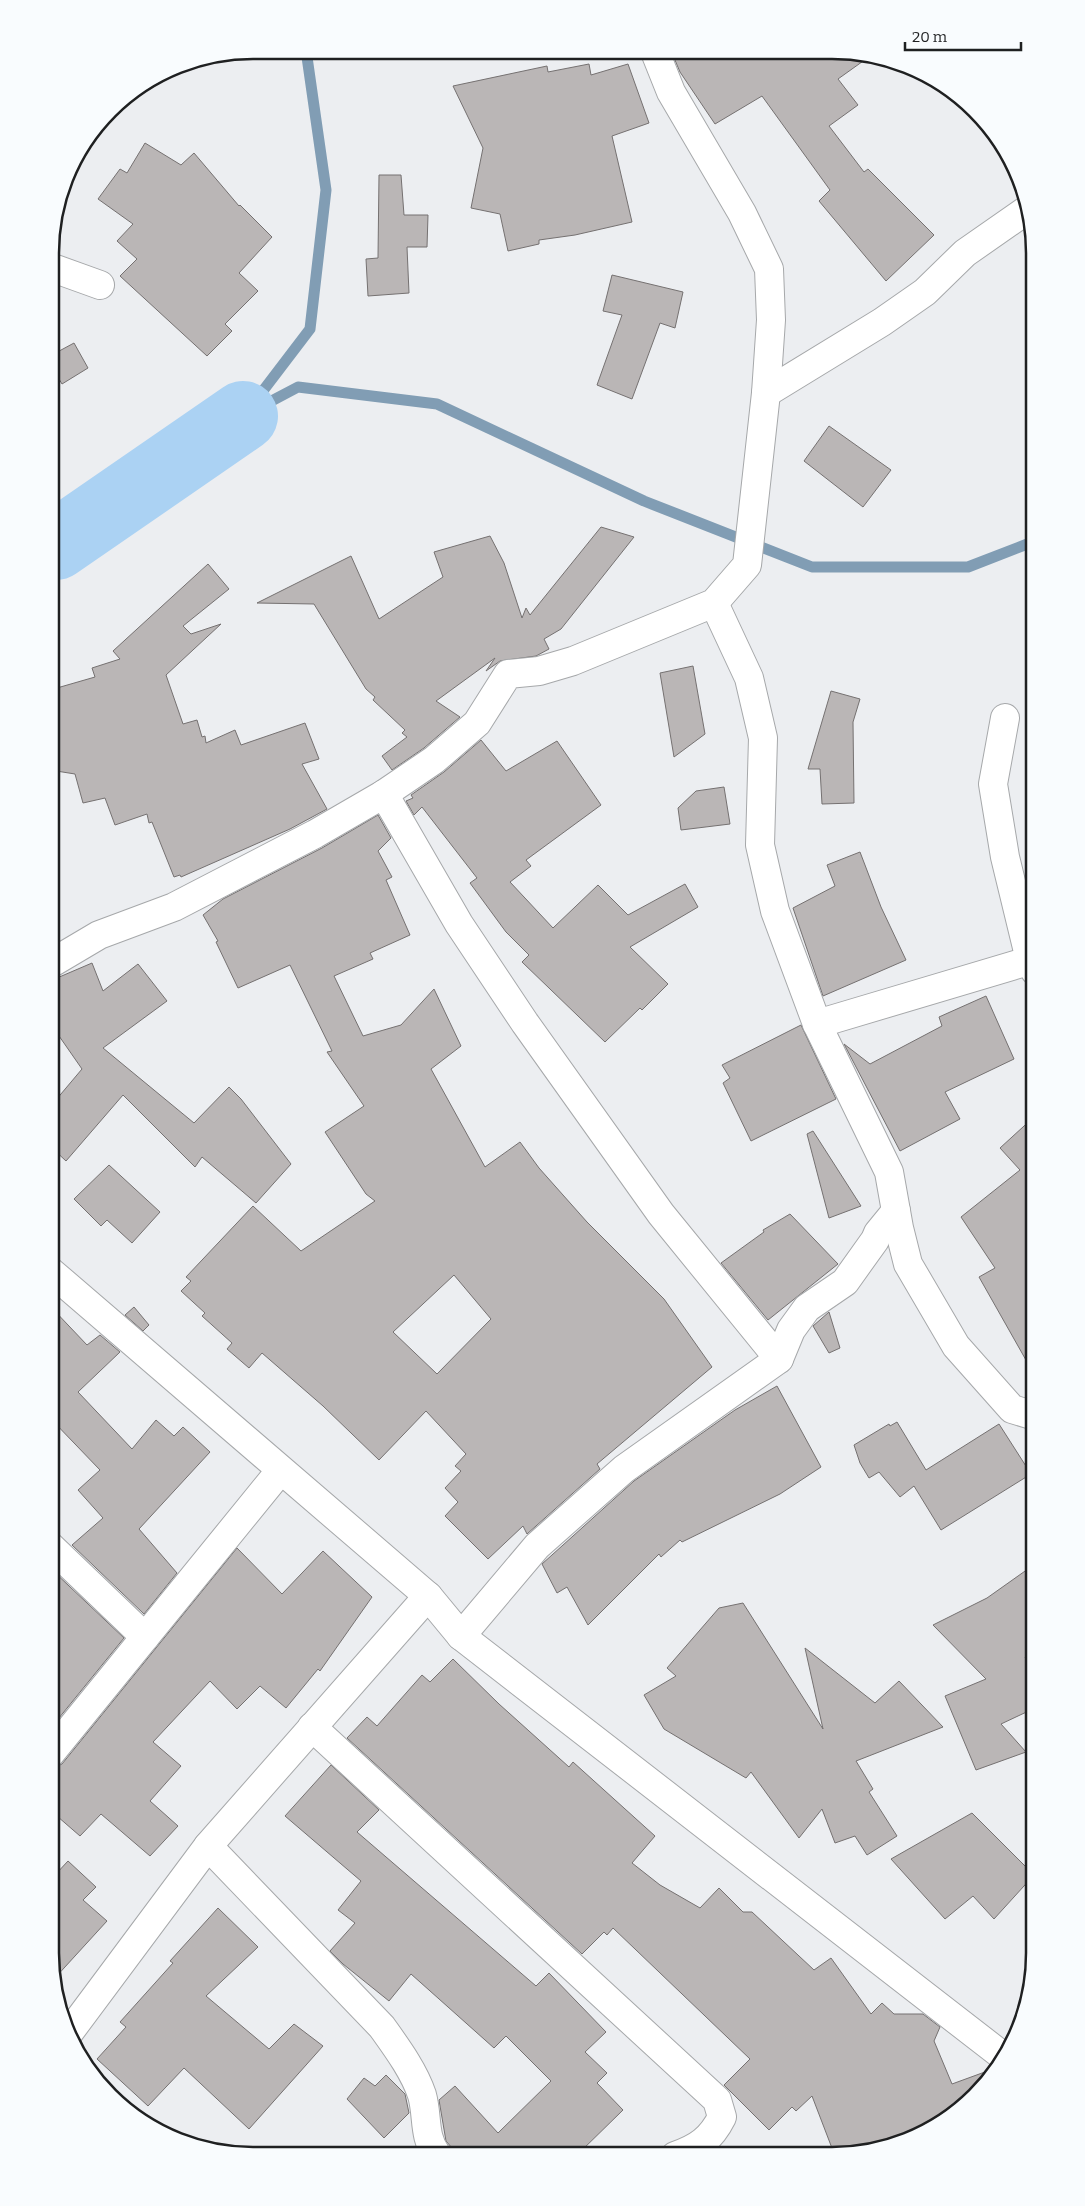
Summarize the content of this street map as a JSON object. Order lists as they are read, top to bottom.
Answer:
{
  "scale_bar": "20 m"
}
